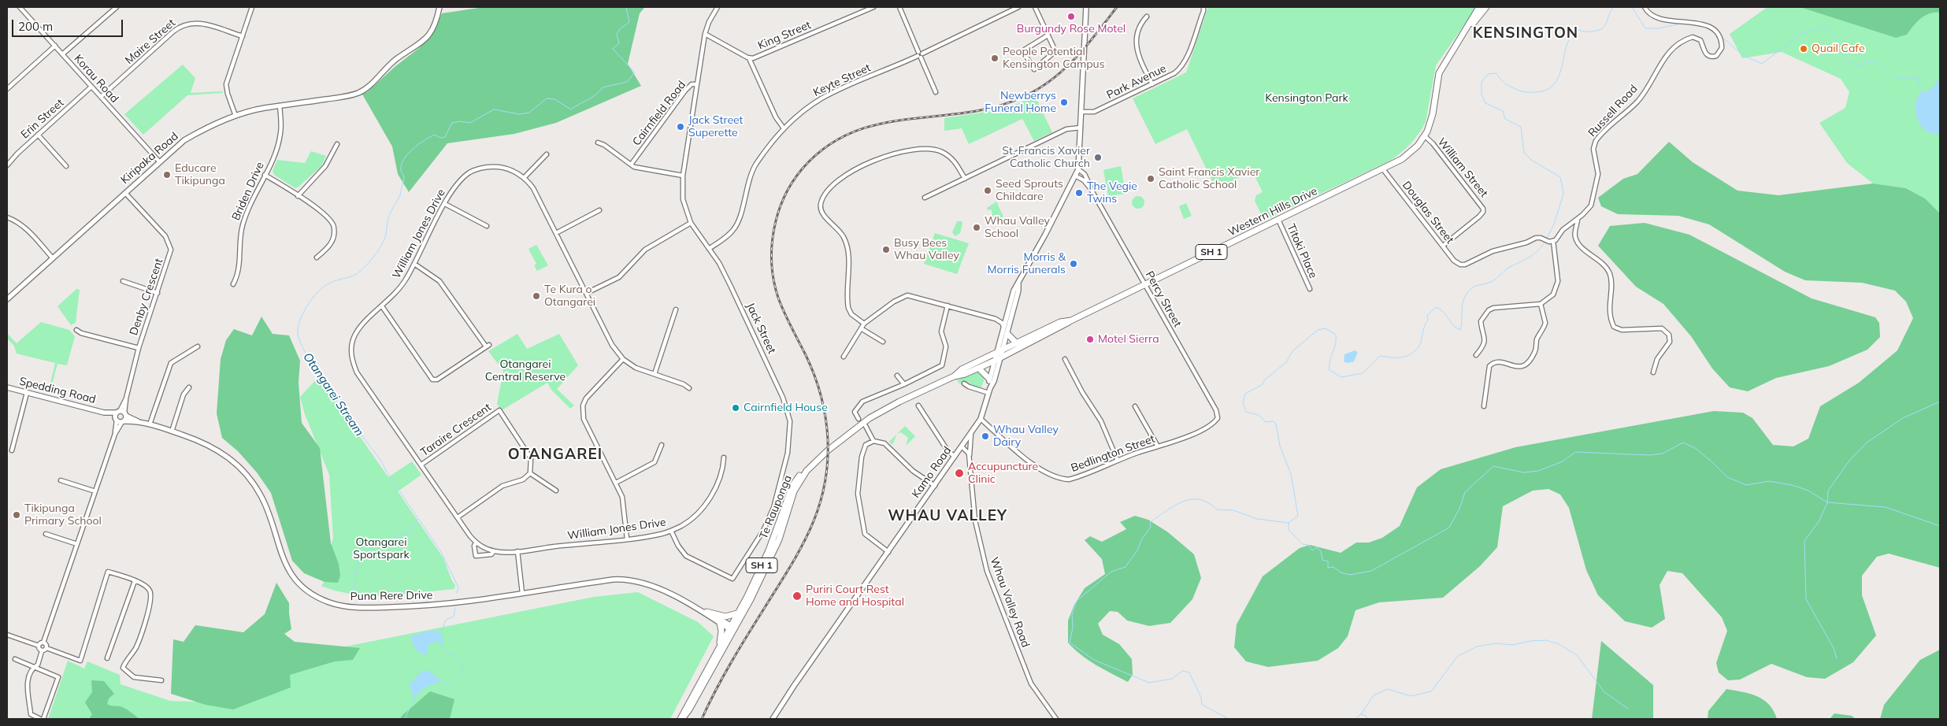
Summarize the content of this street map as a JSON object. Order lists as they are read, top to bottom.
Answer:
{
  "streets": {
    "highway": ["Western Hills Drive", "SH 1", "Te Rauponga"],
    "main road": [
      "Kiripaka Road",
      "Spedding Road",
      "Kamo Road",
      "Puna Rere Drive"
    ],
    "street": [
      "King Street",
      "Maire Street",
      "Korau Road",
      "Keyte Street",
      "Park Avenue",
      "Russell Road",
      "Cairnfield Road",
      "Erin Street",
      "William Street",
      "Briden Drive",
      "Douglas Street",
      "William Jones Drive",
      "Titoki Place",
      "Denby Crescent",
      "Percy Street",
      "Jack Street",
      "Taraire Crescent",
      "Bedlington Street",
      "Whau Valley Road"
    ]
  },
  "crossings": [
    ["King Street", "Cairnfield Road"],
    ["Maire Street", "Korau Road"],
    ["Korau Road", "Erin Street"],
    ["Korau Road", "Kiripaka Road"],
    ["Keyte Street", "Jack Street"],
    ["Park Avenue", "Kamo Road"],
    ["Russell Road", "Douglas Street"],
    ["Cairnfield Road", "Jack Street"],
    ["Kiripaka Road", "Briden Drive"],
    ["Kiripaka Road", "Denby Crescent"],
    ["William Street", "Western Hills Drive"],
    ["William Street", "Douglas Street"],
    ["Western Hills Drive", "Douglas Street"],
    ["Western Hills Drive", "Titoki Place"],
    ["Western Hills Drive", "Percy Street"],
    ["Western Hills Drive", "Kamo Road"],
    ["Western Hills Drive", "Te Rauponga"],
    ["William Jones Drive", "Jack Street"],
    ["William Jones Drive", "Taraire Crescent"],
    ["Denby Crescent", "Spedding Road"],
    ["Denby Crescent", "Puna Rere Drive"],
    ["Percy Street", "Bedlington Street"],
    ["Percy Street", "Kamo Road"],
    ["Spedding Road", "Puna Rere Drive"],
    ["Bedlington Street", "Kamo Road"],
    ["Kamo Road", "Te Rauponga"],
    ["Kamo Road", "Whau Valley Road"],
    ["Te Rauponga", "Puna Rere Drive"]
  ],
  "districts": ["KENSINGTON", "OTANGAREI", "WHAU VALLEY"],
  "water": ["Otangarei Stream"],
  "parks": ["Kensington Park", "Otangarei Central Reserve", "Otangarei Sportspark"],
  "places": [
    "Burgundy Rose Motel",
    "Quail Cafe",
    "People Potential Kensington Campus",
    "Newberrys Funeral Home",
    "Jack Street Superette",
    "St. Francis Xavier Catholic Church",
    "Educare Tikipunga",
    "Saint Francis Xavier Catholic School",
    "Seed Sprouts Childcare",
    "The Vegie Twins",
    "Whau Valley School",
    "Busy Bees Whau Valley",
    "Morris & Morris Funerals",
    "Te Kura o Otangarei",
    "Motel Sierra",
    "Cairnfield House",
    "Whau Valley Dairy",
    "Accupuncture Clinic",
    "Tikipunga Primary School",
    "Puriri Court Rest Home and Hospital"
  ],
  "scale_bar": "200 m"
}
